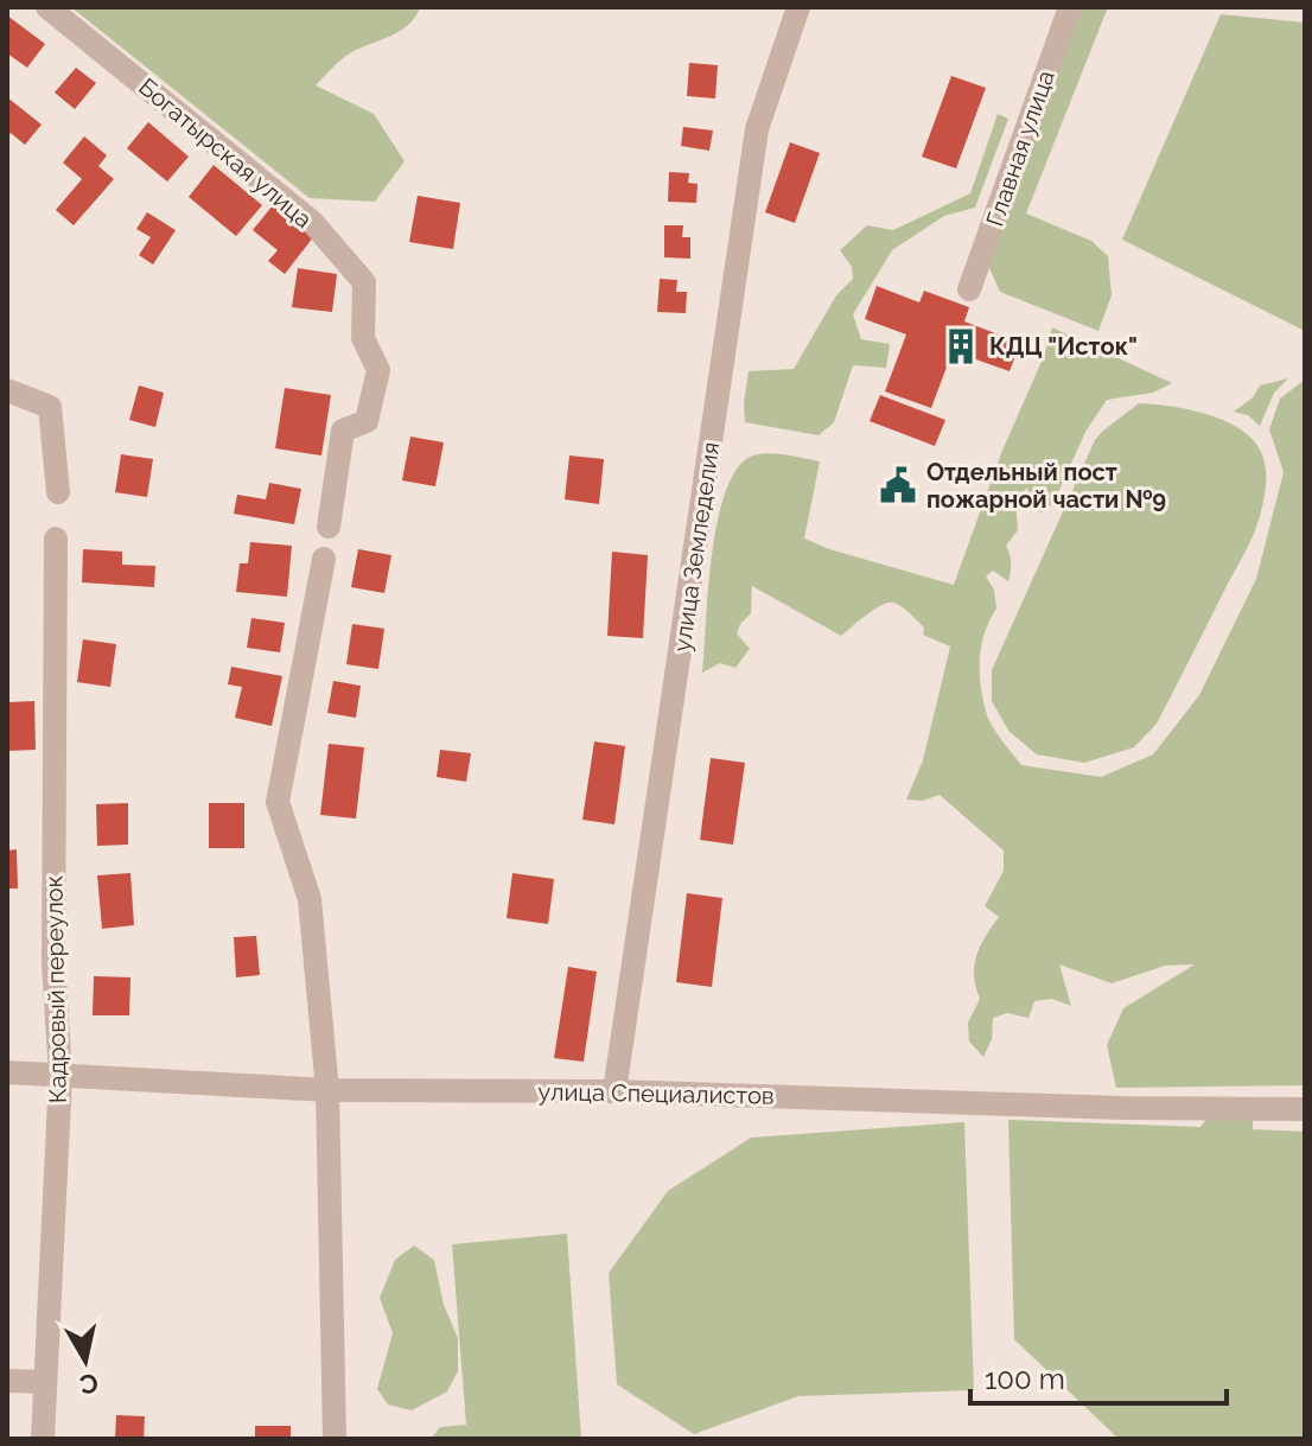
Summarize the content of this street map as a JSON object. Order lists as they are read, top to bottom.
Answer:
{
  "streets": {
    "street": [
      "Главная улица",
      "Богатырская улица",
      "улица Земледелия",
      "Кадровый переулок",
      "улица Специалистов"
    ]
  },
  "crossings": [
    ["улица Земледелия", "улица Специалистов"],
    ["Кадровый переулок", "улица Специалистов"]
  ],
  "places": {
    "building": ["КДЦ \"Исток\""],
    "public building": ["Отдельный пост пожарной части №9"]
  },
  "scale_bar": "100 m",
  "north": "bottom"
}
